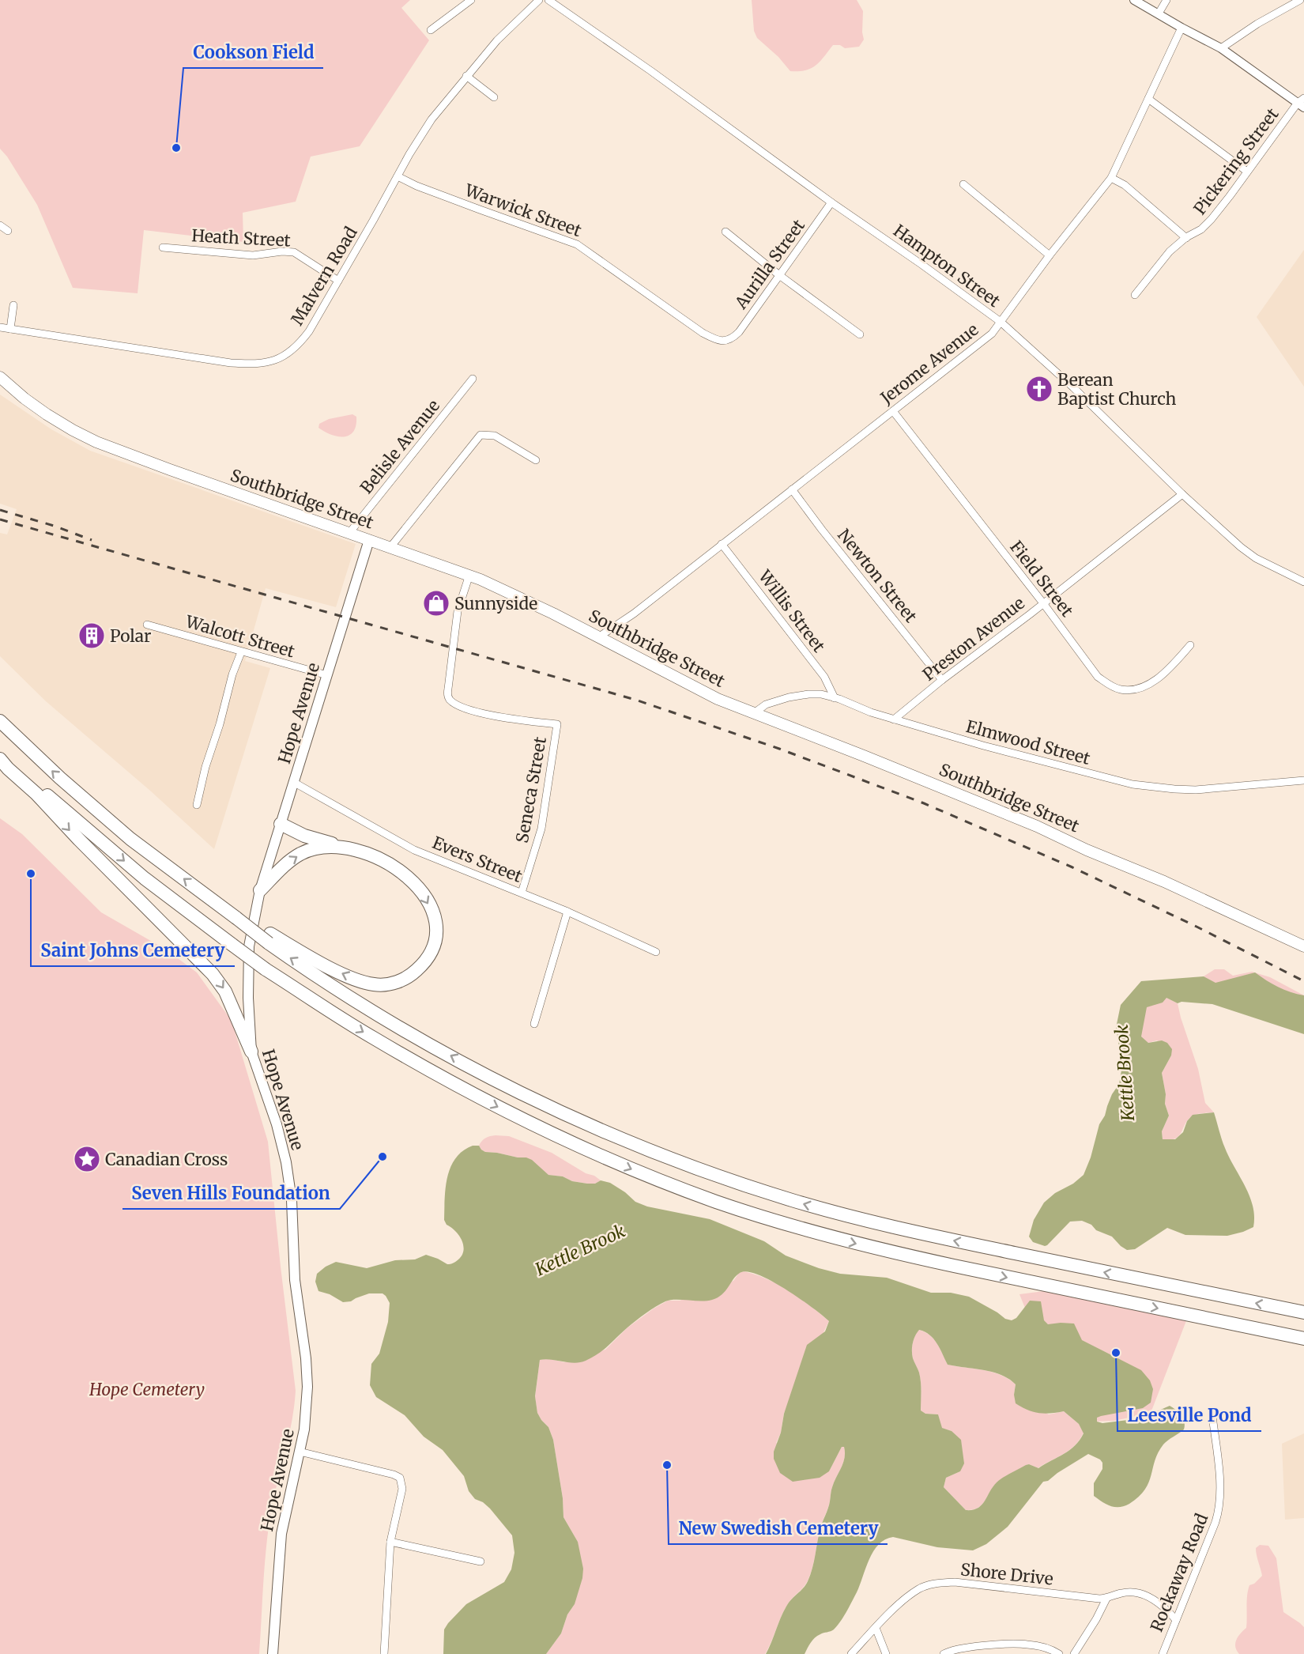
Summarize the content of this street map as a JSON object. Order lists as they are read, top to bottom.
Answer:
{
  "streets": {
    "main road": ["Southbridge Street", "Hope Avenue"],
    "street": [
      "Pickering Street",
      "Warwick Street",
      "Heath Street",
      "Aurilla Street",
      "Hampton Street",
      "Malvern Road",
      "Jerome Avenue",
      "Belisle Avenue",
      "Newton Street",
      "Field Street",
      "Willis Street",
      "Walcott Street",
      "Preston Avenue",
      "Elmwood Street",
      "Seneca Street",
      "Evers Street",
      "Rockaway Road",
      "Shore Drive"
    ]
  },
  "crossings": [
    ["Warwick Street", "Aurilla Street"],
    ["Warwick Street", "Malvern Road"],
    ["Heath Street", "Malvern Road"],
    ["Aurilla Street", "Hampton Street"],
    ["Hampton Street", "Jerome Avenue"],
    ["Hampton Street", "Preston Avenue"],
    ["Jerome Avenue", "Southbridge Street"],
    ["Jerome Avenue", "Newton Street"],
    ["Jerome Avenue", "Field Street"],
    ["Jerome Avenue", "Willis Street"],
    ["Belisle Avenue", "Southbridge Street"],
    ["Southbridge Street", "Hope Avenue"],
    ["Southbridge Street", "Elmwood Street"],
    ["Southbridge Street", "Seneca Street"],
    ["Newton Street", "Preston Avenue"],
    ["Field Street", "Preston Avenue"],
    ["Willis Street", "Elmwood Street"],
    ["Walcott Street", "Hope Avenue"],
    ["Preston Avenue", "Elmwood Street"],
    ["Hope Avenue", "Evers Street"],
    ["Seneca Street", "Evers Street"],
    ["Rockaway Road", "Shore Drive"]
  ],
  "water": ["Kettle Brook"],
  "parks": ["Hope Cemetery"],
  "places": {
    "other": [
      "Cookson Field",
      "Saint Johns Cemetery",
      "Seven Hills Foundation",
      "Leesville Pond",
      "New Swedish Cemetery"
    ],
    "church": ["Berean Baptist Church"],
    "shop": ["Sunnyside"],
    "building": ["Polar"],
    "place": ["Canadian Cross"]
  }
}
